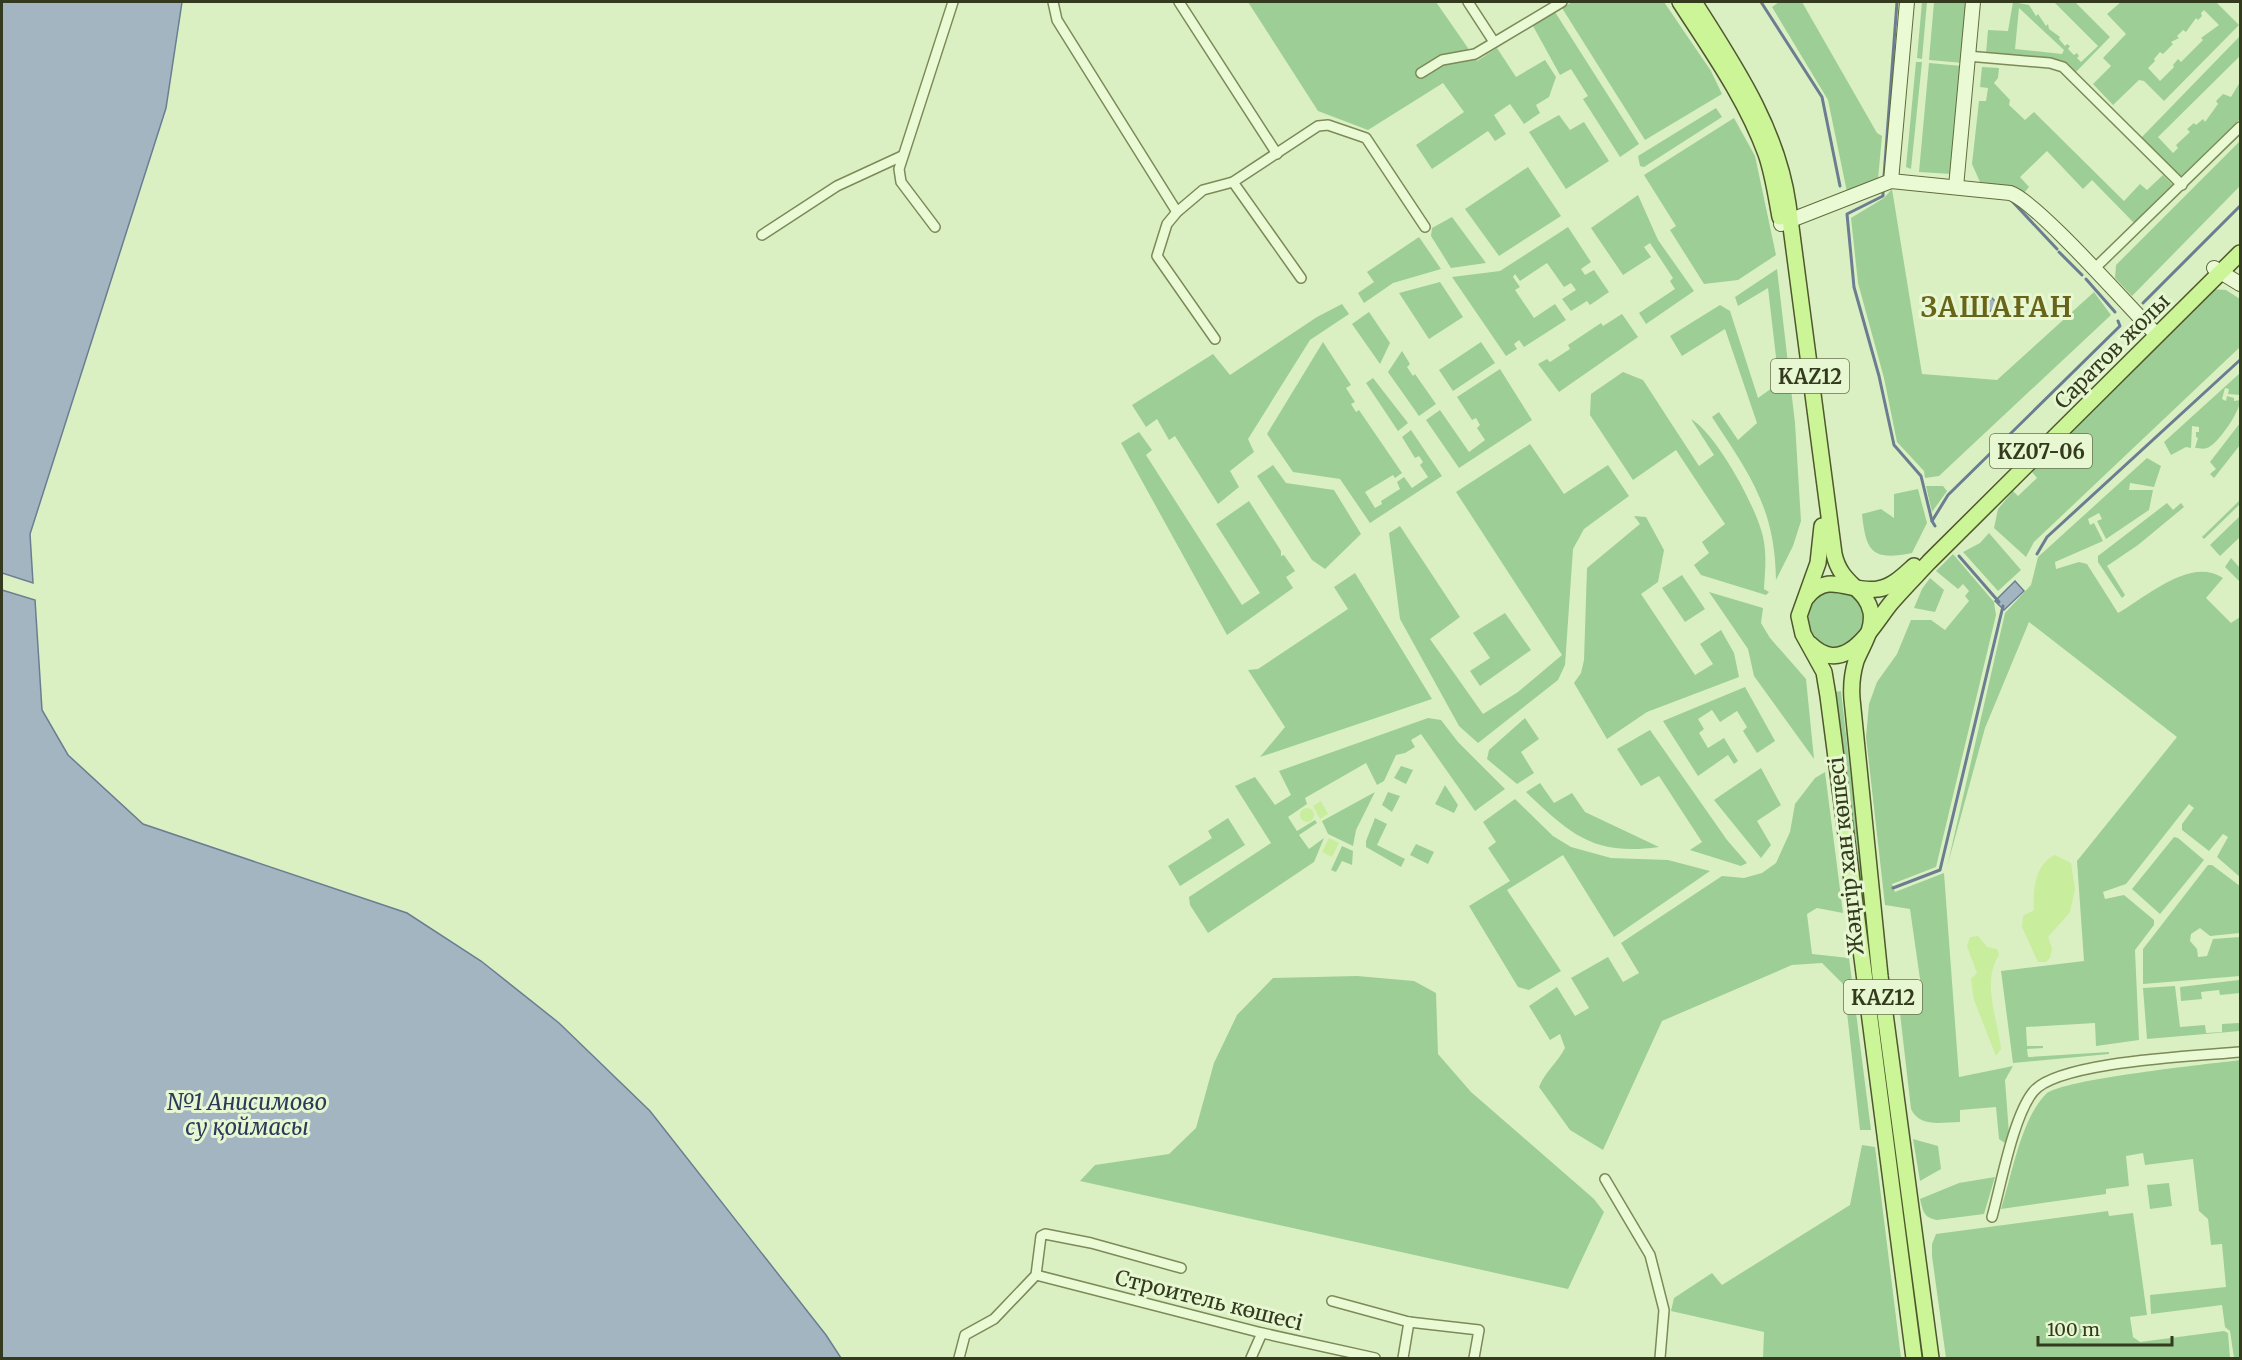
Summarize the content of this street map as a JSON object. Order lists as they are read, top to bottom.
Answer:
{
  "streets": {
    "main road": [
      "Саратов жолы",
      "KAZ12",
      "KZ07-06",
      "Жәңгір хан көшесі"
    ],
    "street": ["Строитель көшесі"]
  },
  "crossings": [
    ["Саратов жолы", "Жәңгір хан көшесі"]
  ],
  "districts": ["ЗАШАҒАН"],
  "water": ["№1 Анисимово су қоймасы"],
  "scale_bar": "100 m"
}
